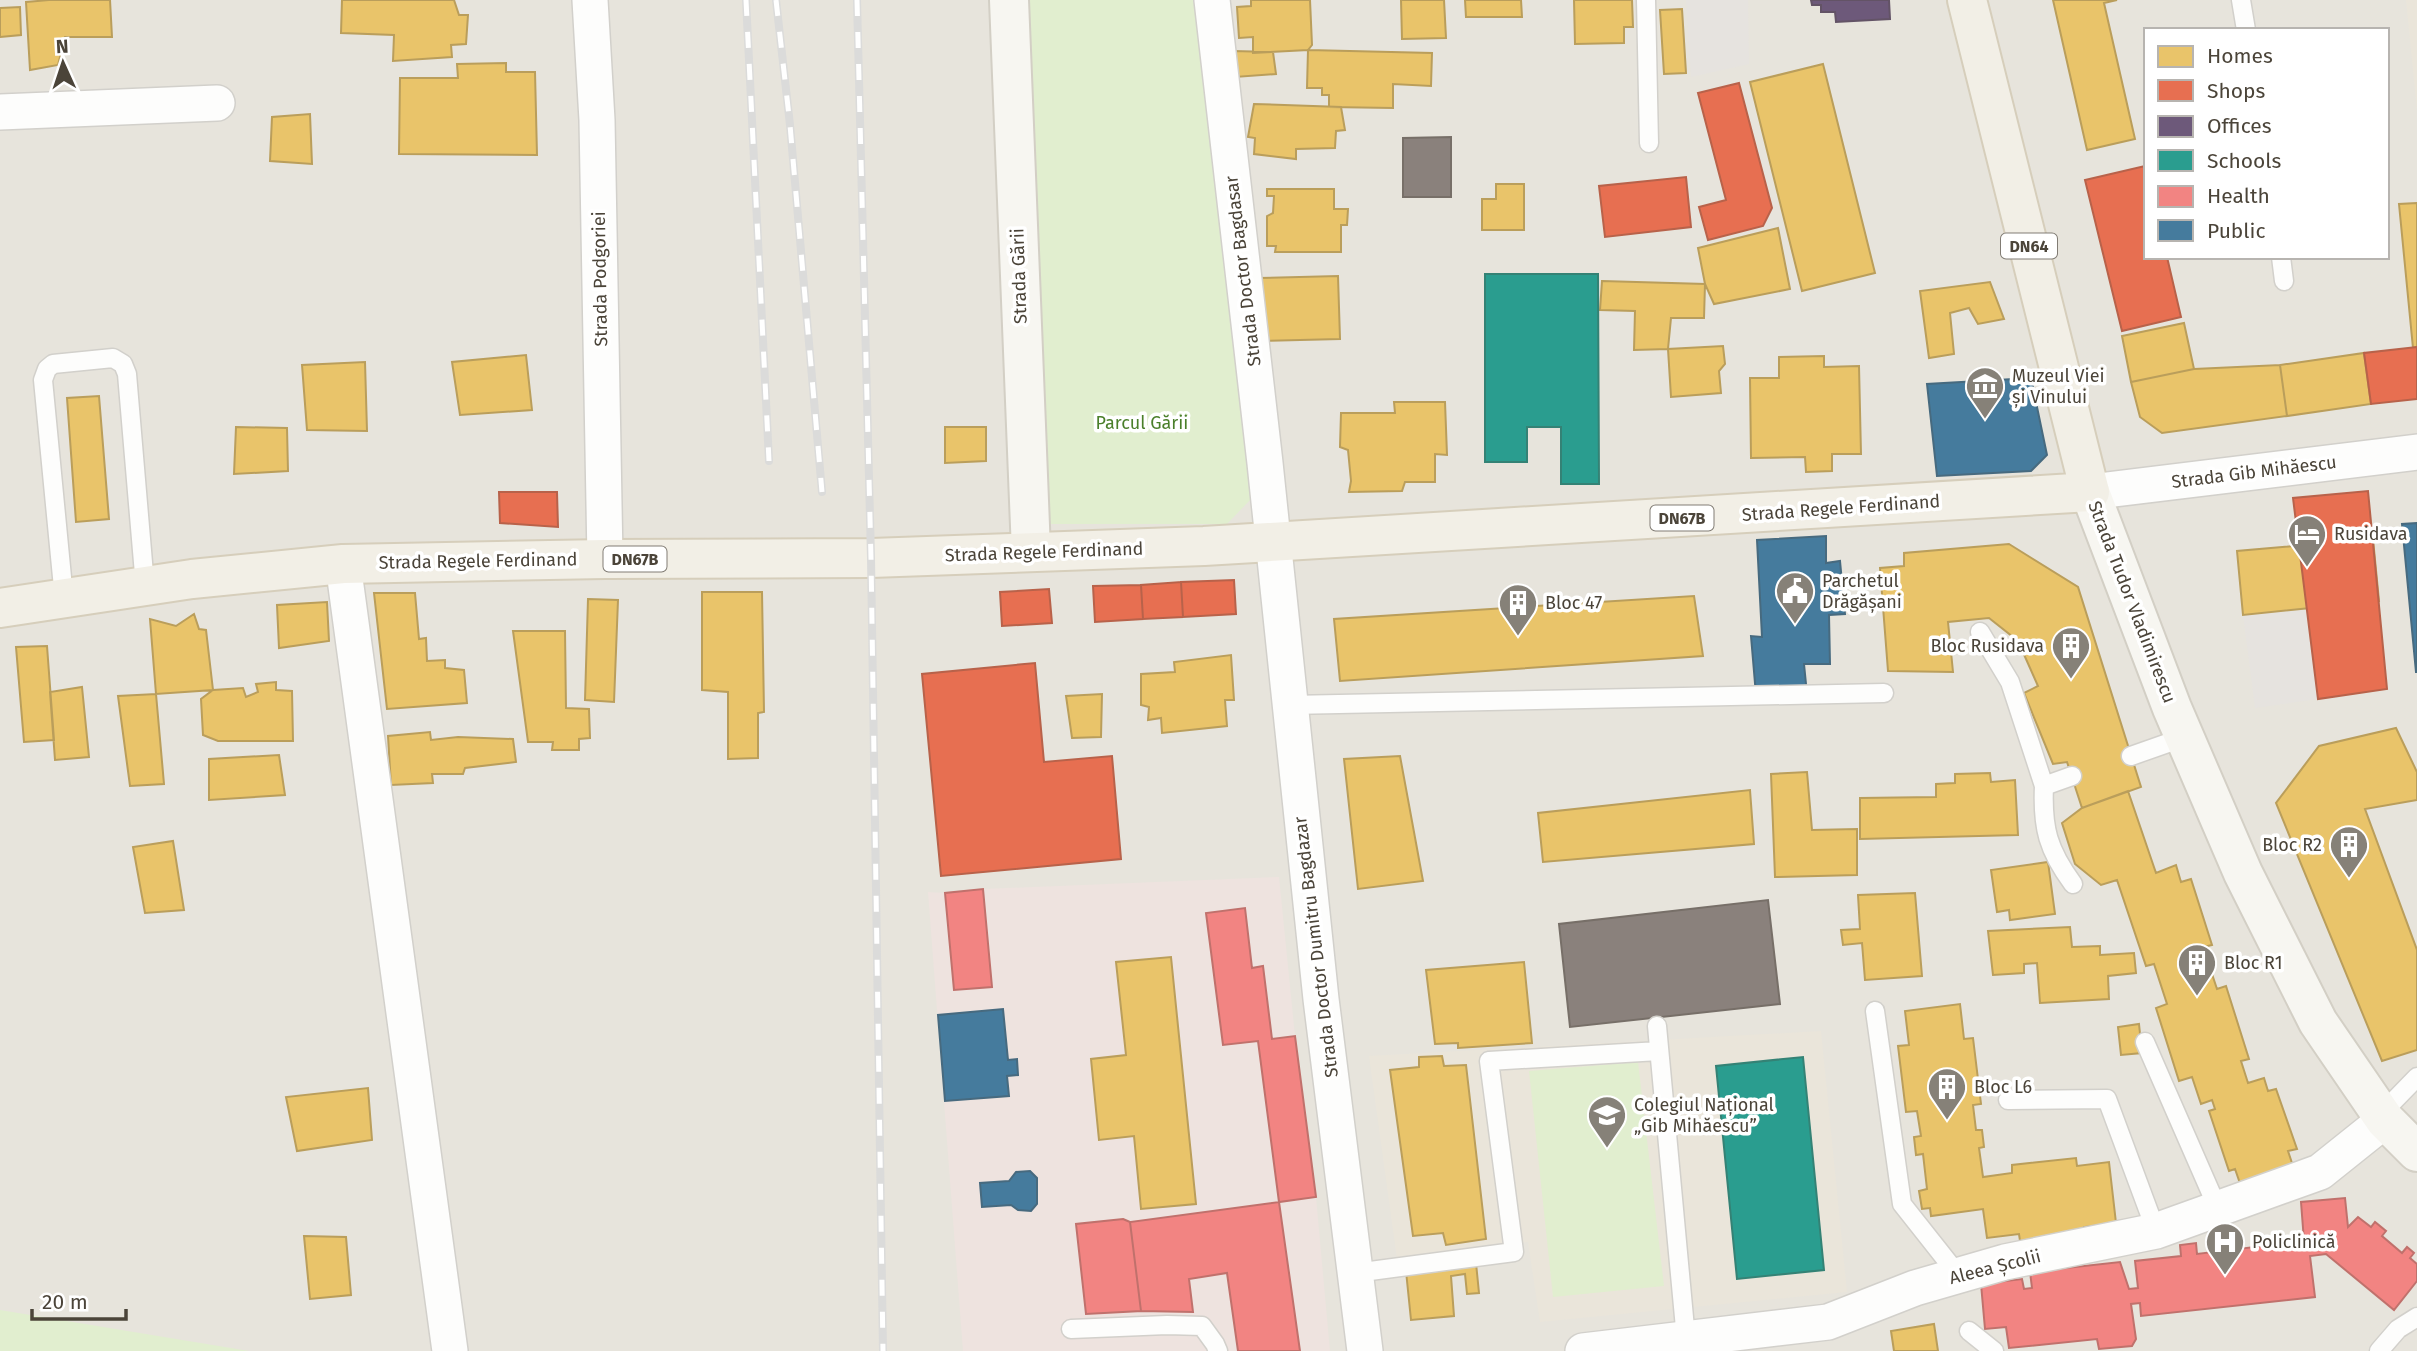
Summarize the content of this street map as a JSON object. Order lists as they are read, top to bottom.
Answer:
{
  "streets": {
    "main road": [
      "DN64",
      "Strada Gării",
      "Strada Regele Ferdinand",
      "DN67B",
      "Strada Tudor Vladimirescu"
    ],
    "street": [
      "Strada Doctor Bagdasar",
      "Strada Podgoriei",
      "Strada Gib Mihăescu",
      "Strada Doctor Dumitru Bagdazar",
      "Aleea Școlii"
    ]
  },
  "crossings": [
    ["Strada Doctor Bagdasar", "Strada Regele Ferdinand"],
    ["Strada Doctor Bagdasar", "Strada Doctor Dumitru Bagdazar"],
    ["Strada Gării", "Strada Regele Ferdinand"],
    ["Strada Podgoriei", "Strada Regele Ferdinand"],
    ["Strada Gib Mihăescu", "Strada Regele Ferdinand"],
    ["Strada Gib Mihăescu", "Strada Tudor Vladimirescu"],
    ["Strada Regele Ferdinand", "Strada Tudor Vladimirescu"],
    ["Strada Regele Ferdinand", "Strada Doctor Dumitru Bagdazar"],
    ["Strada Tudor Vladimirescu", "Aleea Școlii"]
  ],
  "parks": ["Parcul Gării"],
  "places": {
    "museum": ["Muzeul Viei și Vinului"],
    "hotel": ["Rusidava"],
    "public building": ["Parchetul Drăgășani"],
    "building": [
      "Bloc 47",
      "Bloc Rusidava",
      "Bloc R2",
      "Bloc R1",
      "Bloc L6"
    ],
    "school or university": ["Colegiul Național „Gib Mihăescu”"],
    "hospital": ["Policlinică"]
  },
  "legend": [
    "Homes",
    "Shops",
    "Offices",
    "Schools",
    "Health",
    "Public"
  ],
  "scale_bar": "20 m",
  "north": "top"
}
